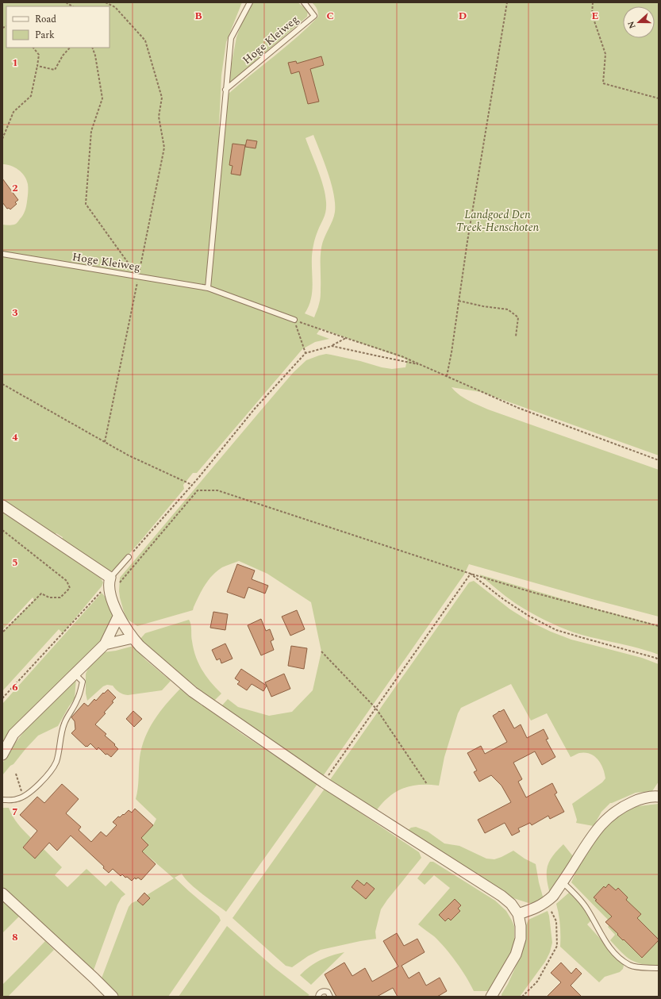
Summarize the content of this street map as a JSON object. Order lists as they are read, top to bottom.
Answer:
{
  "streets": {
    "lane": ["Hoge Kleiweg"]
  },
  "parks": ["Landgoed Den Treek-Henschoten"],
  "legend": ["Road", "Park"],
  "north": "left",
  "grid": {
    "columns": [
      "B",
      "C",
      "D",
      "E"
    ],
    "rows": [
      "1",
      "2",
      "3",
      "4",
      "5",
      "6",
      "7",
      "8"
    ]
  }
}
